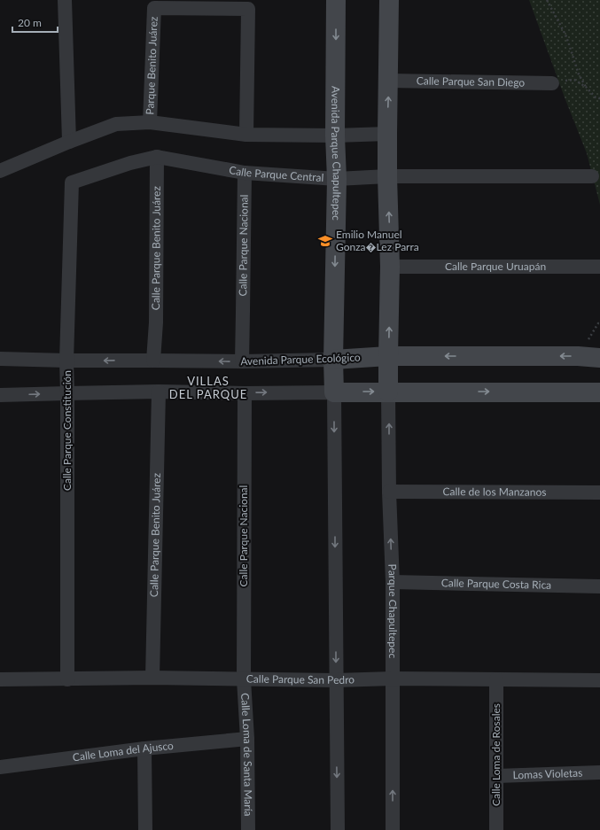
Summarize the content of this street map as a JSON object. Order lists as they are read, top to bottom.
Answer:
{
  "streets": {
    "street": [
      "Parque Benito Juárez",
      "Calle Parque San Diego",
      "Avenida Parque Chapultepec",
      "Calle Parque Central",
      "Calle Parque Nacional",
      "Calle Parque Benito Juárez",
      "Calle Parque Uruapán",
      "Avenida Parque Ecológico",
      "Calle Parque Constitución",
      "Calle de los Manzanos",
      "Calle Parque Costa Rica",
      "Parque Chapultepec",
      "Calle Parque San Pedro",
      "Calle Loma del Ajusco",
      "Calle Loma de Santa María",
      "Calle Loma de Rosales",
      "Lomas Violetas"
    ]
  },
  "crossings": [
    ["Avenida Parque Chapultepec", "Calle Parque Central"],
    ["Avenida Parque Chapultepec", "Avenida Parque Ecológico"],
    ["Calle Parque Central", "Calle Parque Nacional"],
    ["Calle Parque Central", "Calle Parque Benito Juárez"],
    ["Calle Parque Central", "Calle Parque Constitución"],
    ["Calle Parque Nacional", "Avenida Parque Ecológico"],
    ["Calle Parque Nacional", "Calle Parque San Pedro"],
    ["Calle Parque Nacional", "Calle Loma de Santa María"],
    ["Calle Parque Benito Juárez", "Avenida Parque Ecológico"],
    ["Calle Parque Benito Juárez", "Calle Parque San Pedro"],
    ["Avenida Parque Ecológico", "Calle Parque Constitución"],
    ["Calle Parque Constitución", "Calle Parque San Pedro"],
    ["Calle de los Manzanos", "Parque Chapultepec"],
    ["Calle Parque Costa Rica", "Parque Chapultepec"],
    ["Parque Chapultepec", "Calle Parque San Pedro"],
    ["Calle Parque San Pedro", "Calle Loma de Santa María"],
    ["Calle Parque San Pedro", "Calle Loma de Rosales"],
    ["Calle Loma del Ajusco", "Calle Loma de Santa María"],
    ["Calle Loma de Rosales", "Lomas Violetas"]
  ],
  "districts": ["VILLAS DEL PARQUE"],
  "places": {
    "school or university": ["Emilio Manuel Gonza�Lez Parra"]
  },
  "scale_bar": "20 m"
}
